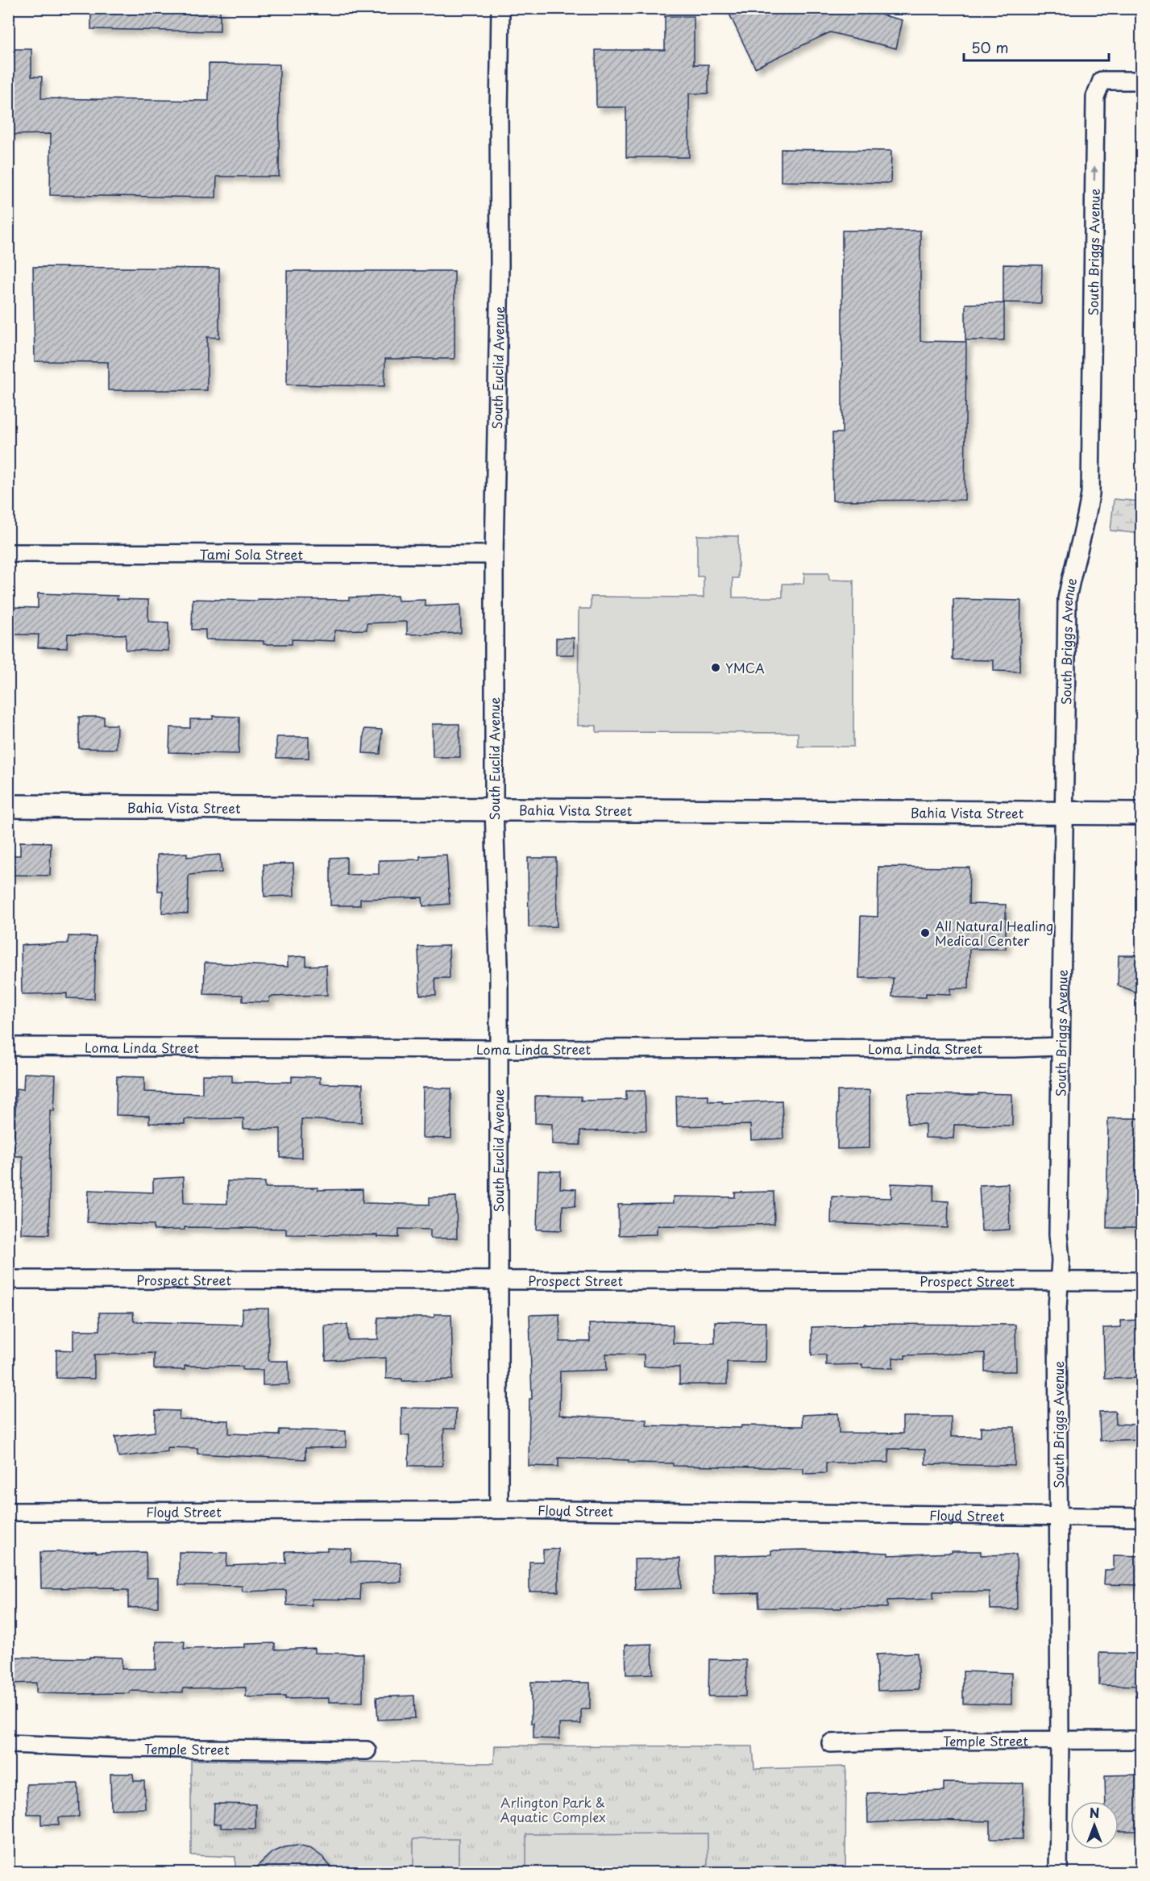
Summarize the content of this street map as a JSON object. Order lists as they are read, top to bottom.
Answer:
{
  "streets": {
    "street": [
      "South Briggs Avenue",
      "South Euclid Avenue",
      "Tami Sola Street",
      "Bahia Vista Street",
      "Loma Linda Street",
      "Prospect Street",
      "Floyd Street",
      "Temple Street"
    ]
  },
  "crossings": [
    ["South Briggs Avenue", "Bahia Vista Street"],
    ["South Briggs Avenue", "Loma Linda Street"],
    ["South Briggs Avenue", "Prospect Street"],
    ["South Briggs Avenue", "Floyd Street"],
    ["South Briggs Avenue", "Temple Street"],
    ["South Euclid Avenue", "Tami Sola Street"],
    ["South Euclid Avenue", "Bahia Vista Street"],
    ["South Euclid Avenue", "Loma Linda Street"],
    ["South Euclid Avenue", "Prospect Street"],
    ["South Euclid Avenue", "Floyd Street"]
  ],
  "one_way": ["South Briggs Avenue"],
  "parks": ["Arlington Park & Aquatic Complex"],
  "places": ["YMCA", "All Natural Healing Medical Center"],
  "scale_bar": "50 m",
  "north": "top"
}
